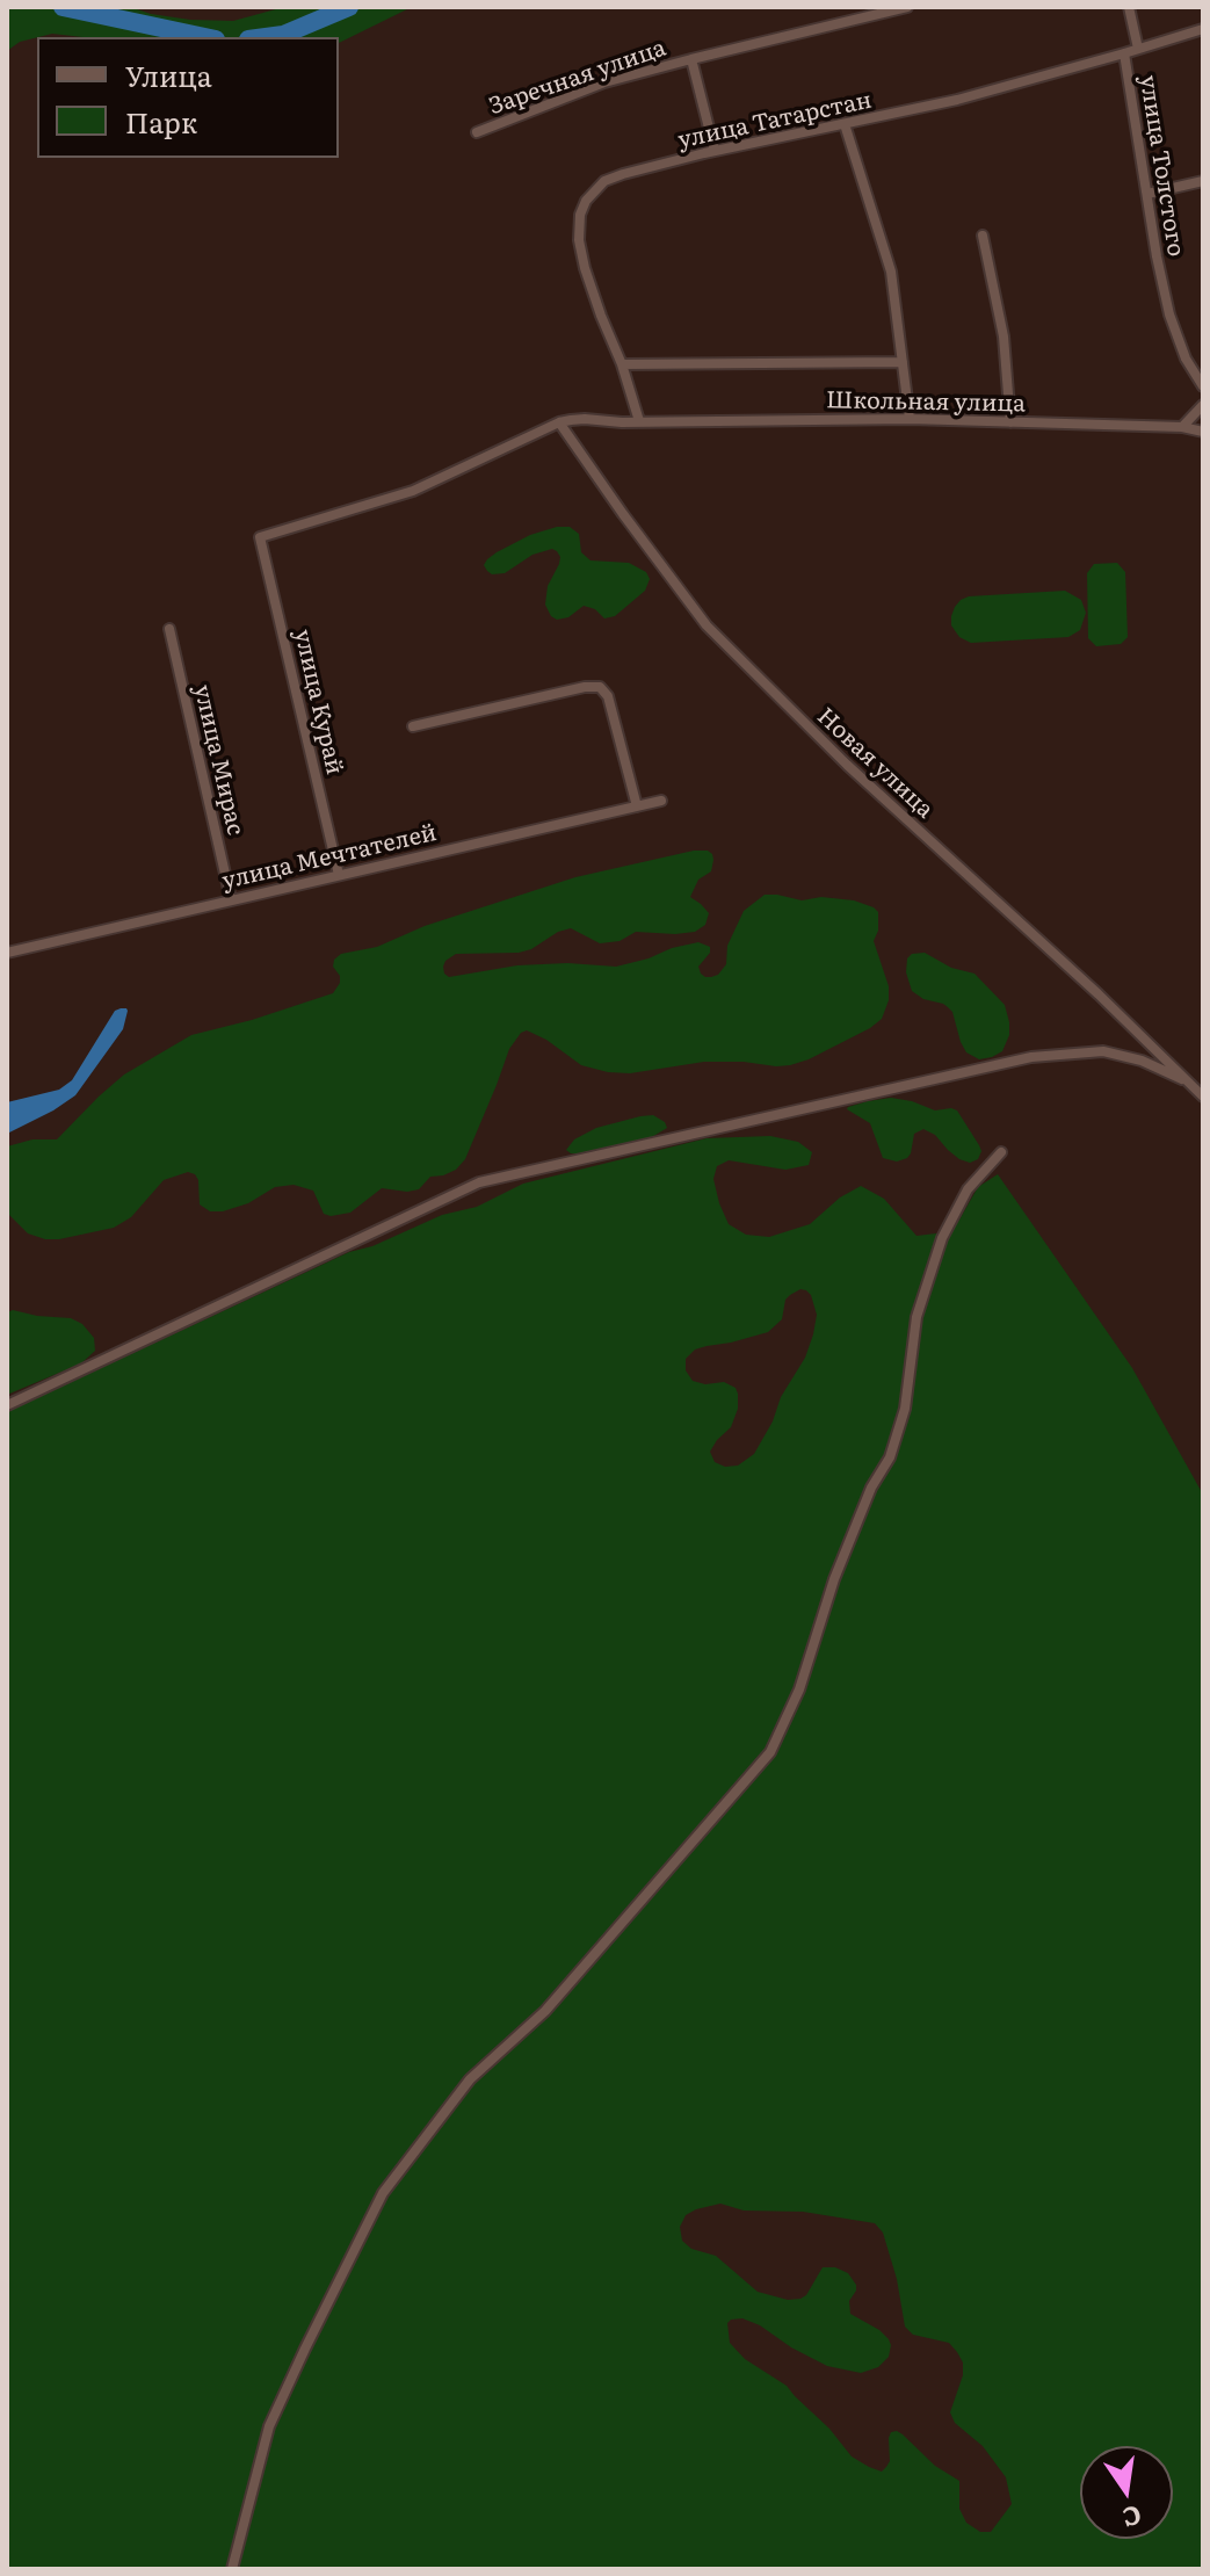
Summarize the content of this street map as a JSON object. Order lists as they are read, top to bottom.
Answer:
{
  "streets": {
    "street": [
      "Заречная улица",
      "улица Татарстан",
      "улица Толстого",
      "Школьная улица",
      "улица Курай",
      "улица Мирас",
      "Новая улица",
      "улица Мечтателей"
    ]
  },
  "crossings": [
    ["улица Татарстан", "улица Толстого"],
    ["улица Татарстан", "Школьная улица"],
    ["Школьная улица", "улица Курай"],
    ["Школьная улица", "Новая улица"],
    ["улица Курай", "Новая улица"],
    ["улица Курай", "улица Мечтателей"],
    ["улица Мирас", "улица Мечтателей"]
  ],
  "legend": ["Улица", "Парк"],
  "north": "bottom"
}
